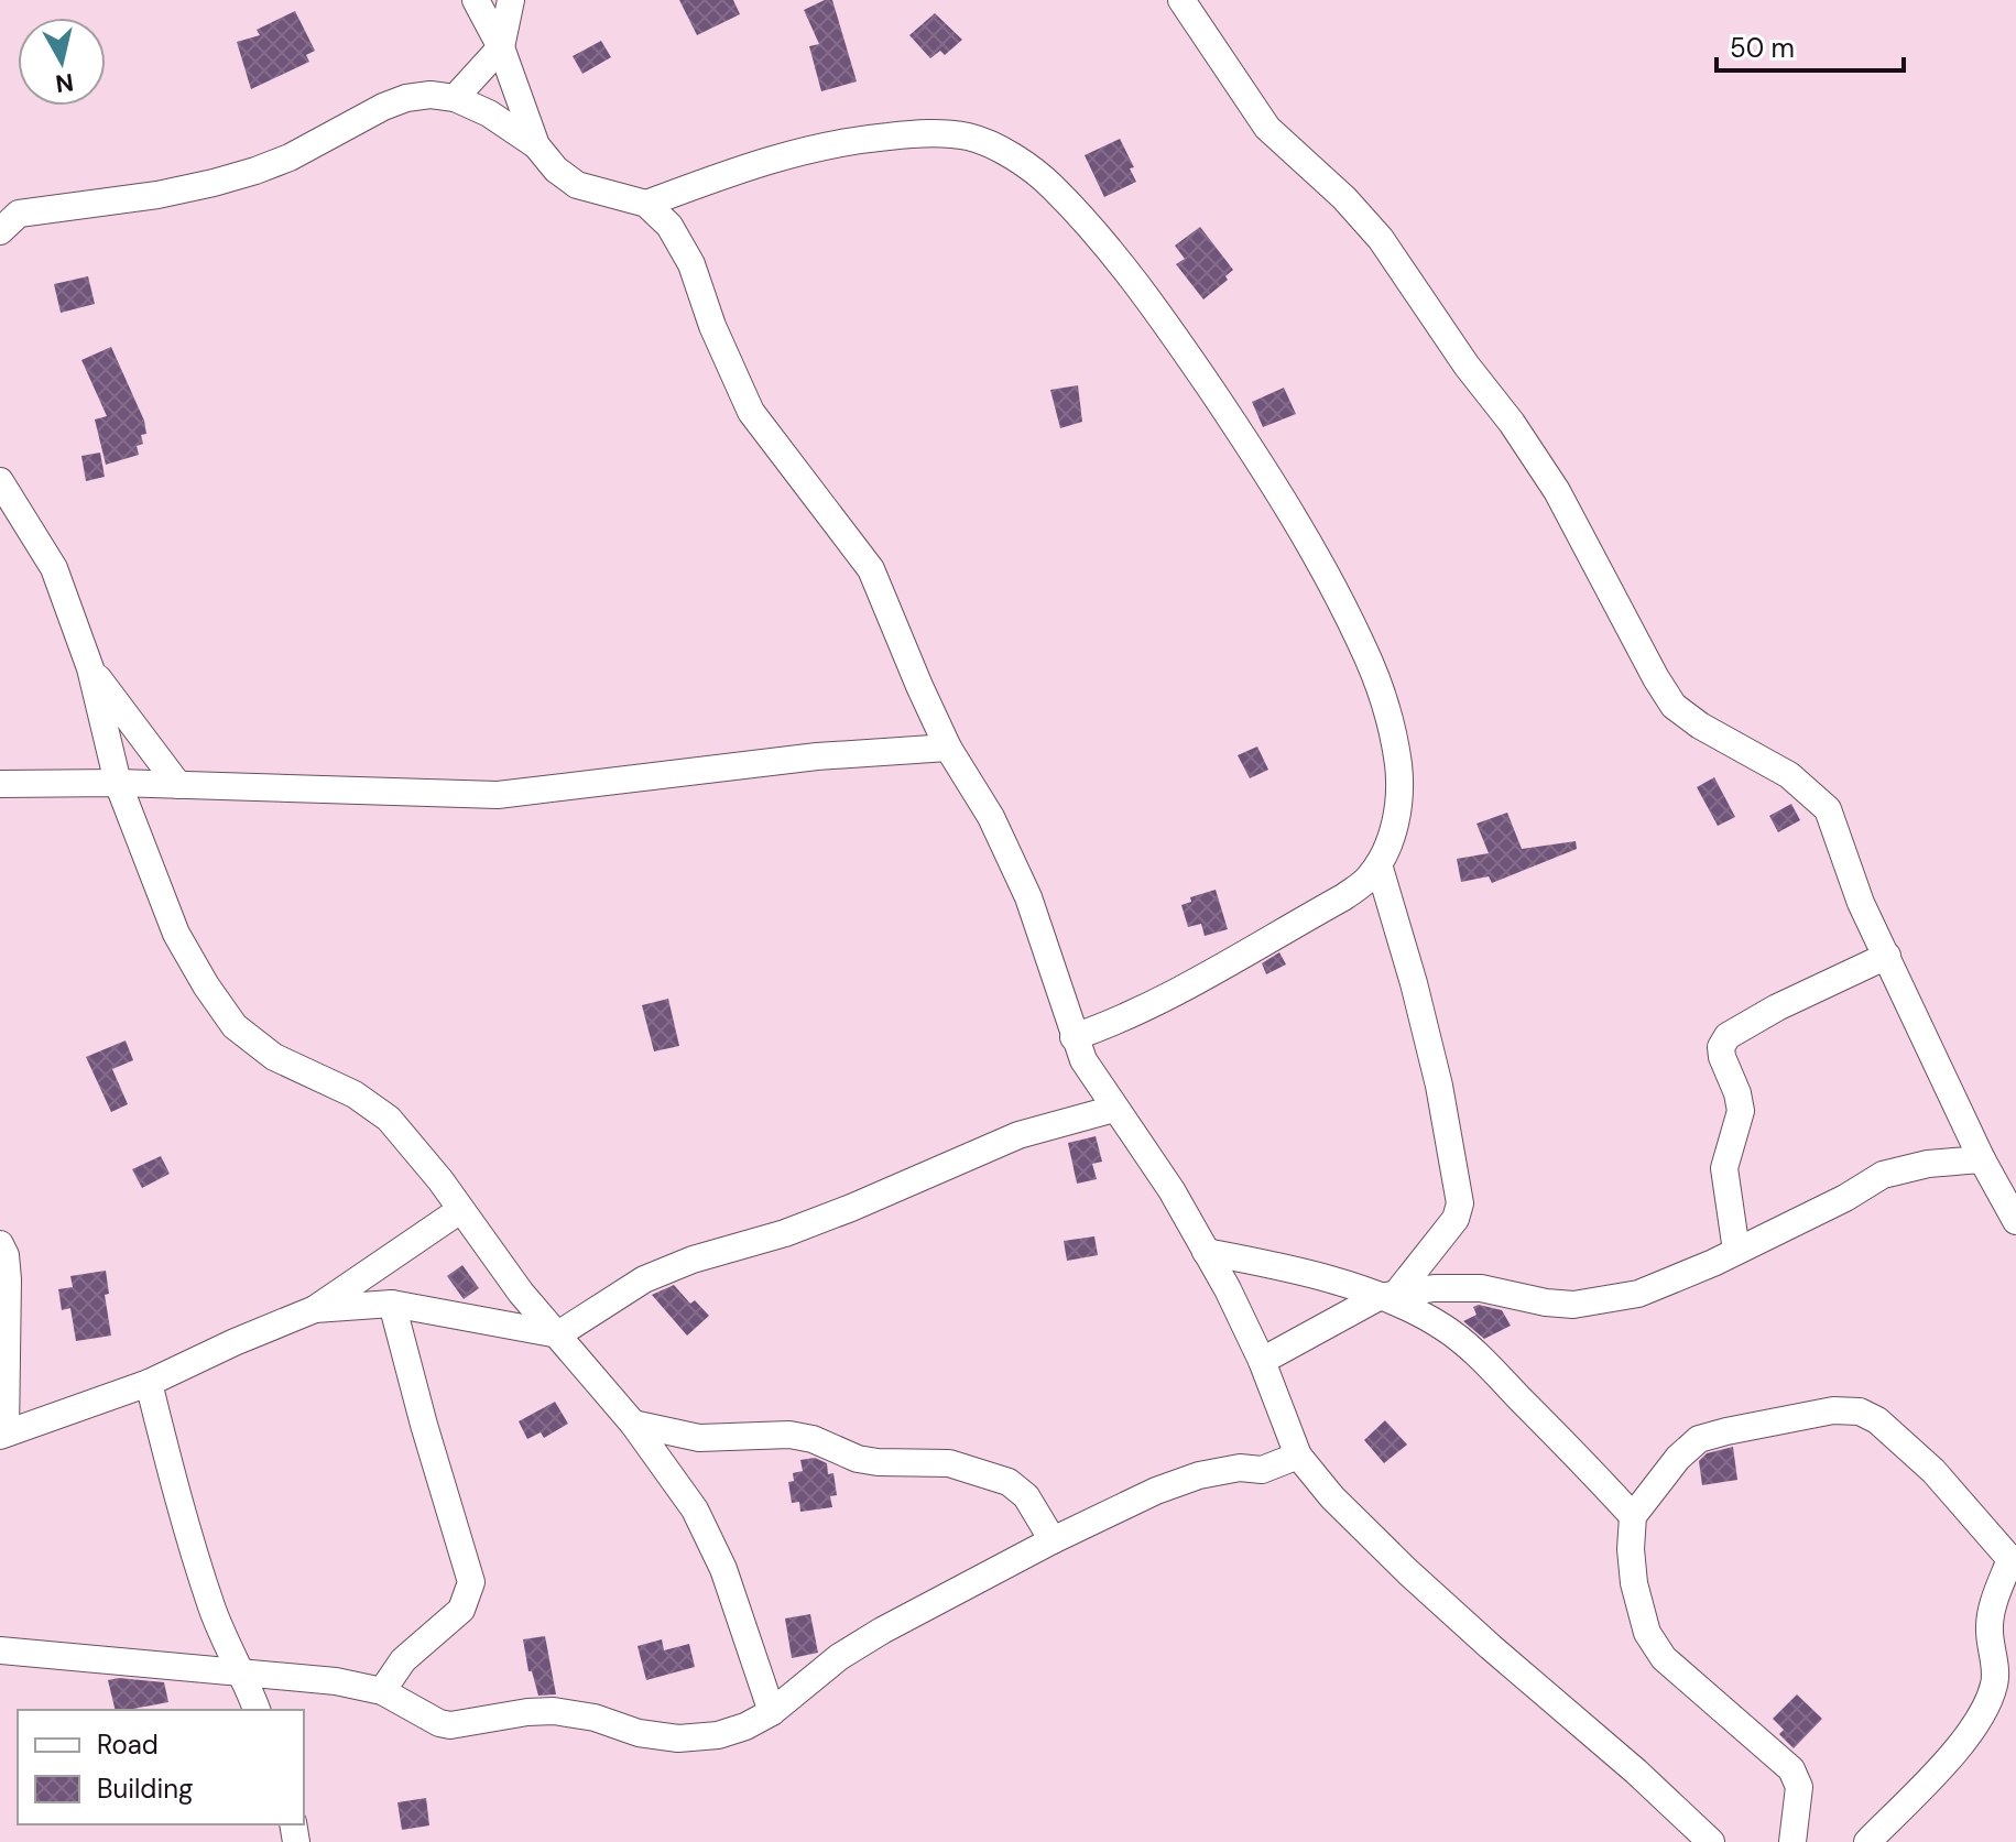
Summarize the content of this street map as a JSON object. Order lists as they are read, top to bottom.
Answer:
{
  "legend": ["Road", "Building"],
  "scale_bar": "50 m",
  "north": "bottom"
}
